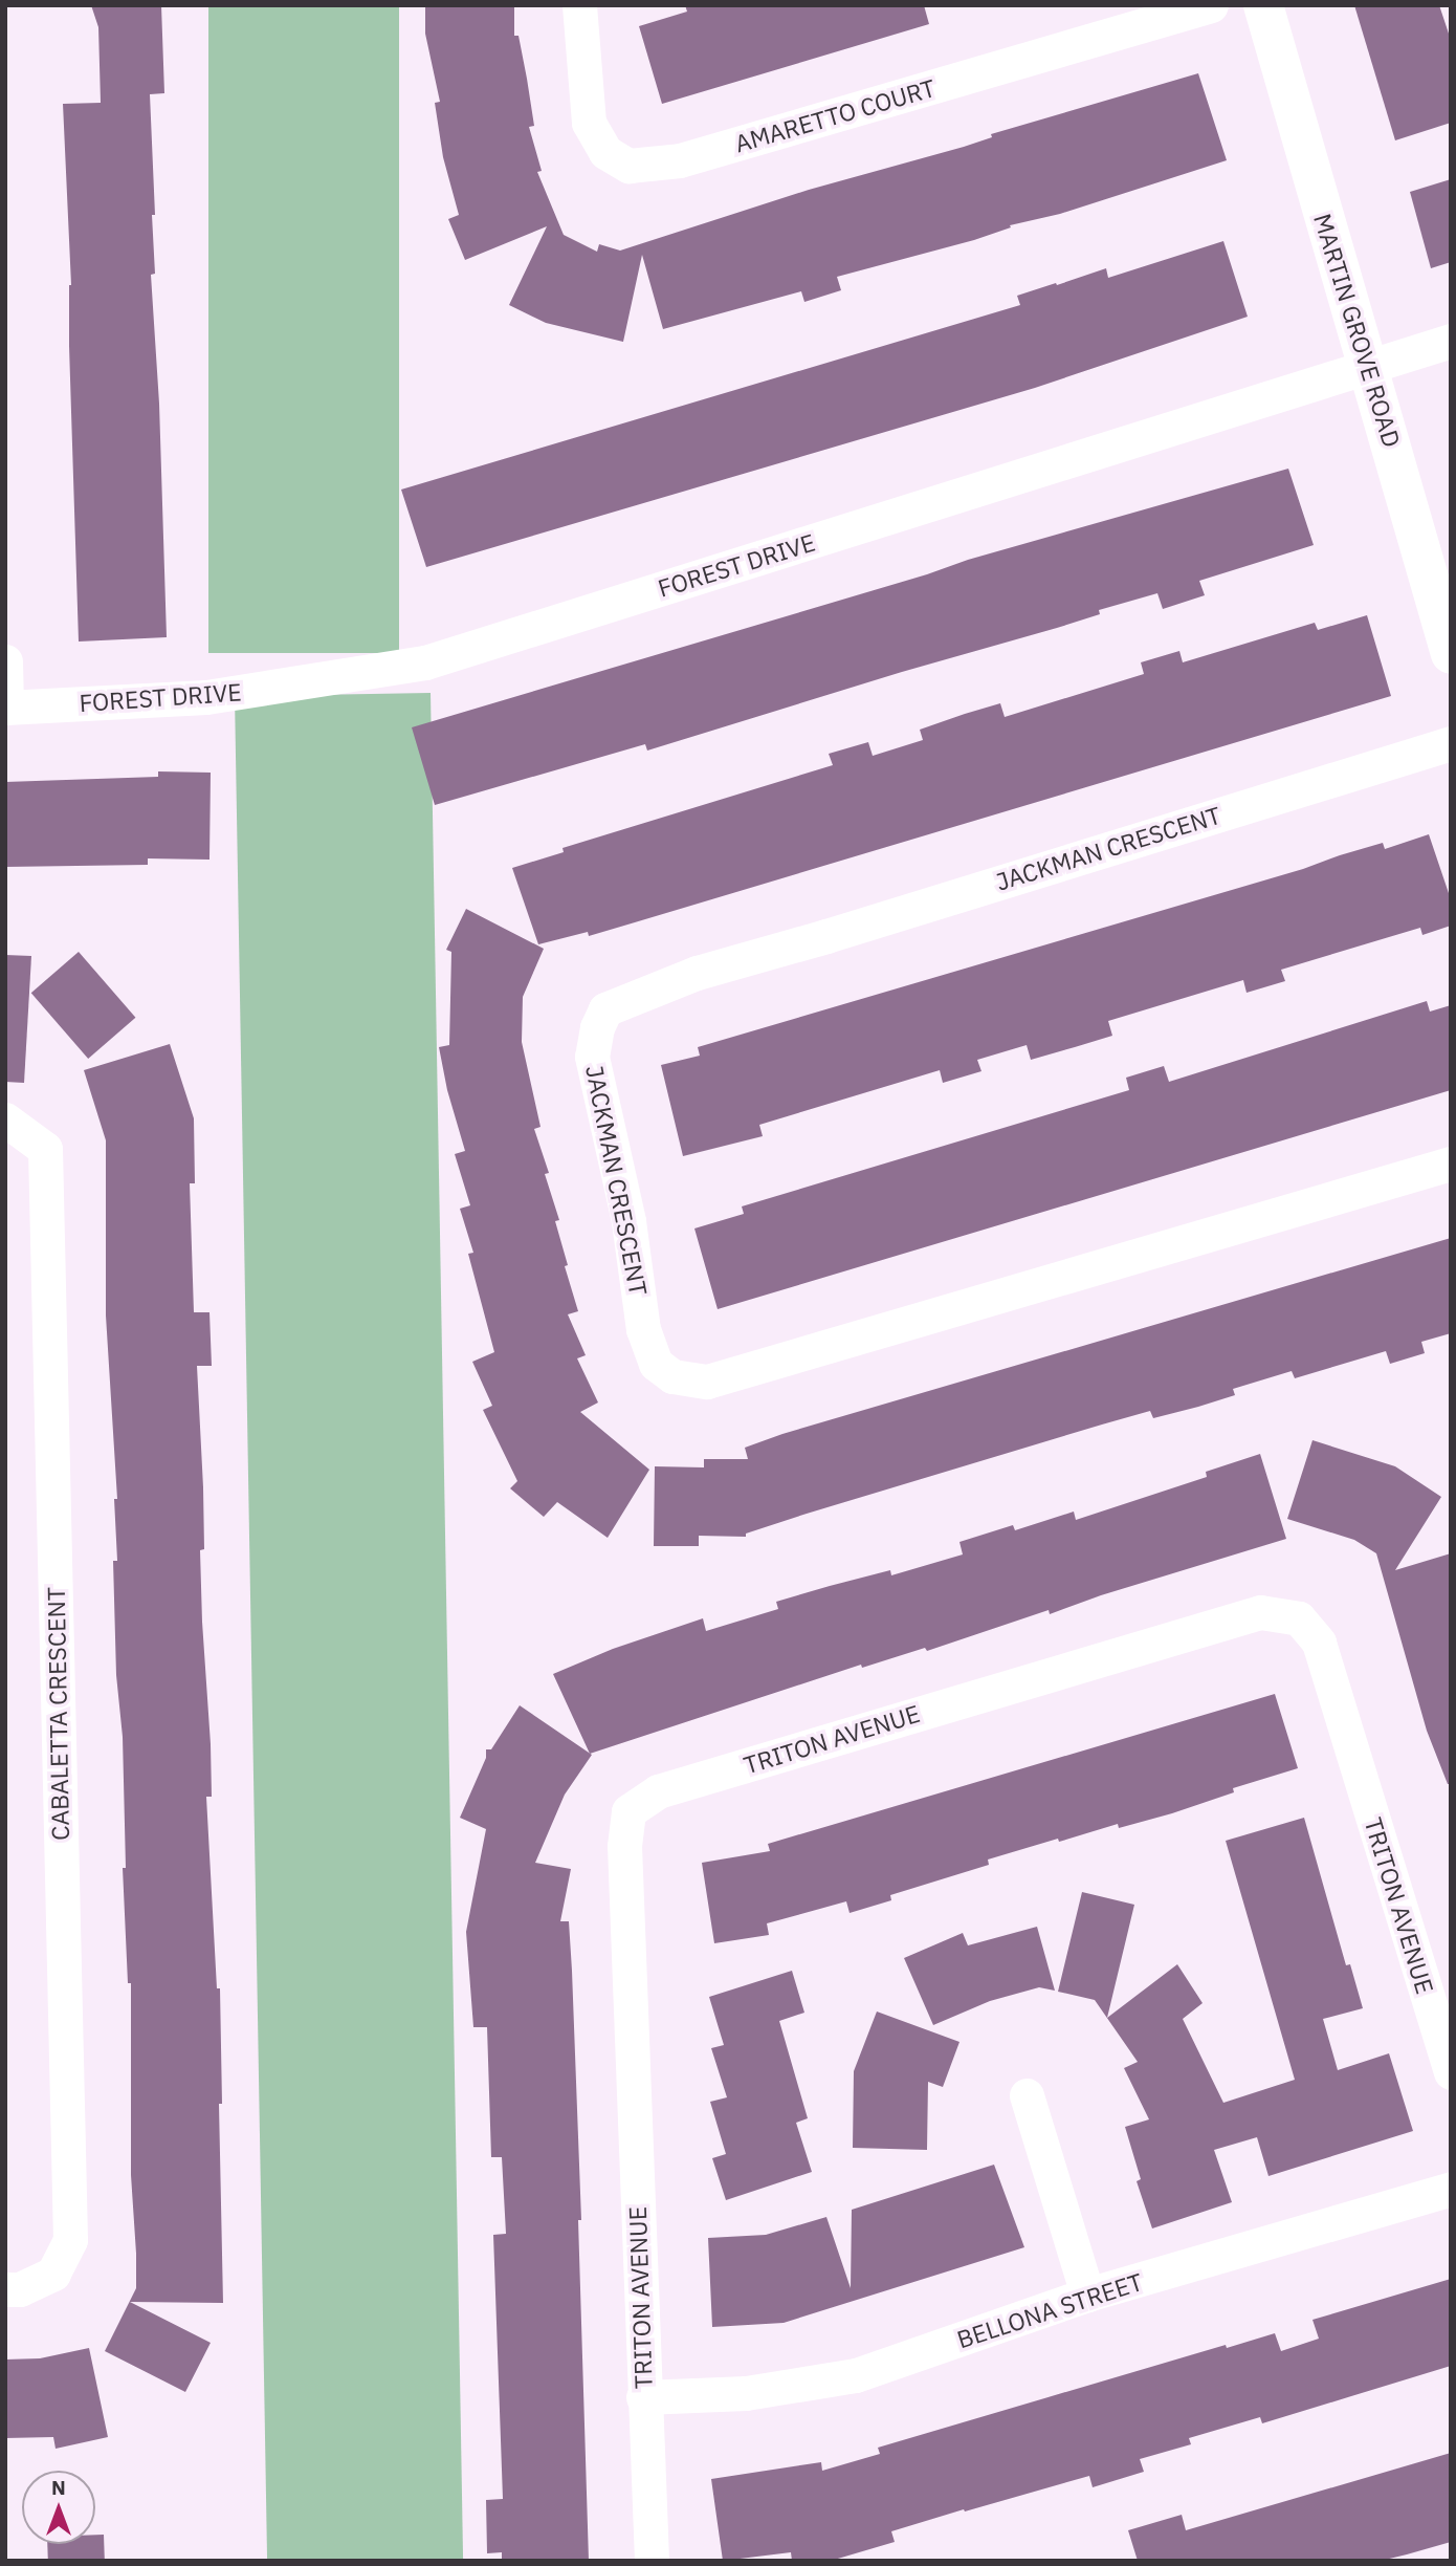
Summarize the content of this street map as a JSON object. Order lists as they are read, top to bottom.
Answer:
{
  "streets": {
    "street": [
      "AMARETTO COURT",
      "MARTIN GROVE ROAD",
      "FOREST DRIVE",
      "JACKMAN CRESCENT",
      "CABALETTA CRESCENT",
      "TRITON AVENUE",
      "BELLONA STREET"
    ]
  },
  "crossings": [
    ["MARTIN GROVE ROAD", "FOREST DRIVE"],
    ["TRITON AVENUE", "BELLONA STREET"]
  ],
  "north": "top"
}
